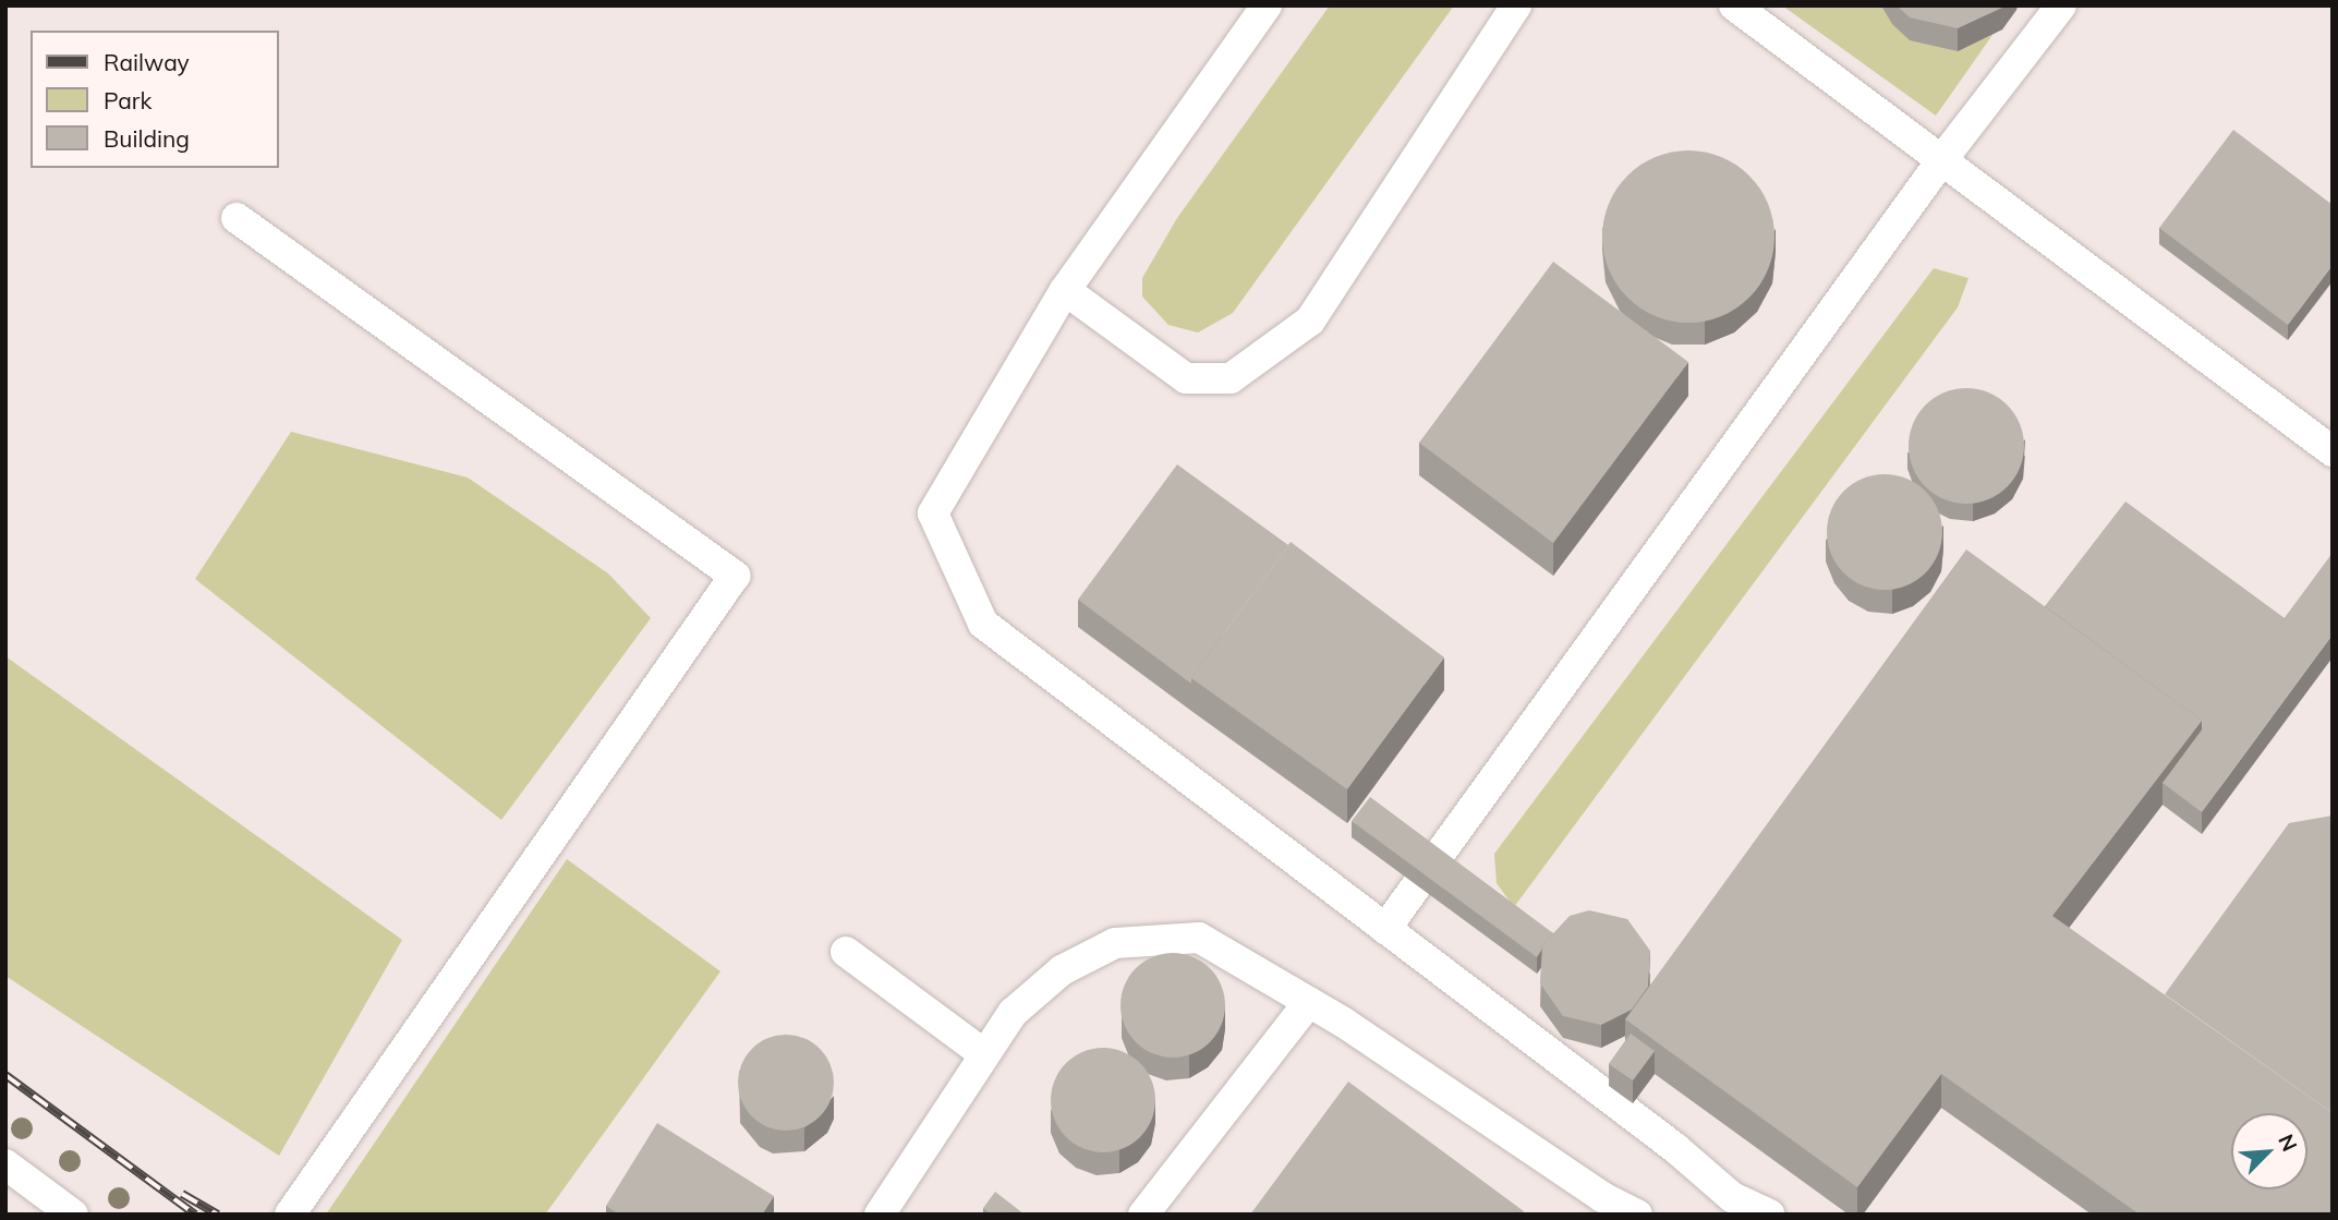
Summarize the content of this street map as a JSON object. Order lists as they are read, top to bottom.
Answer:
{
  "legend": ["Railway", "Park", "Building"],
  "north": "top right"
}
